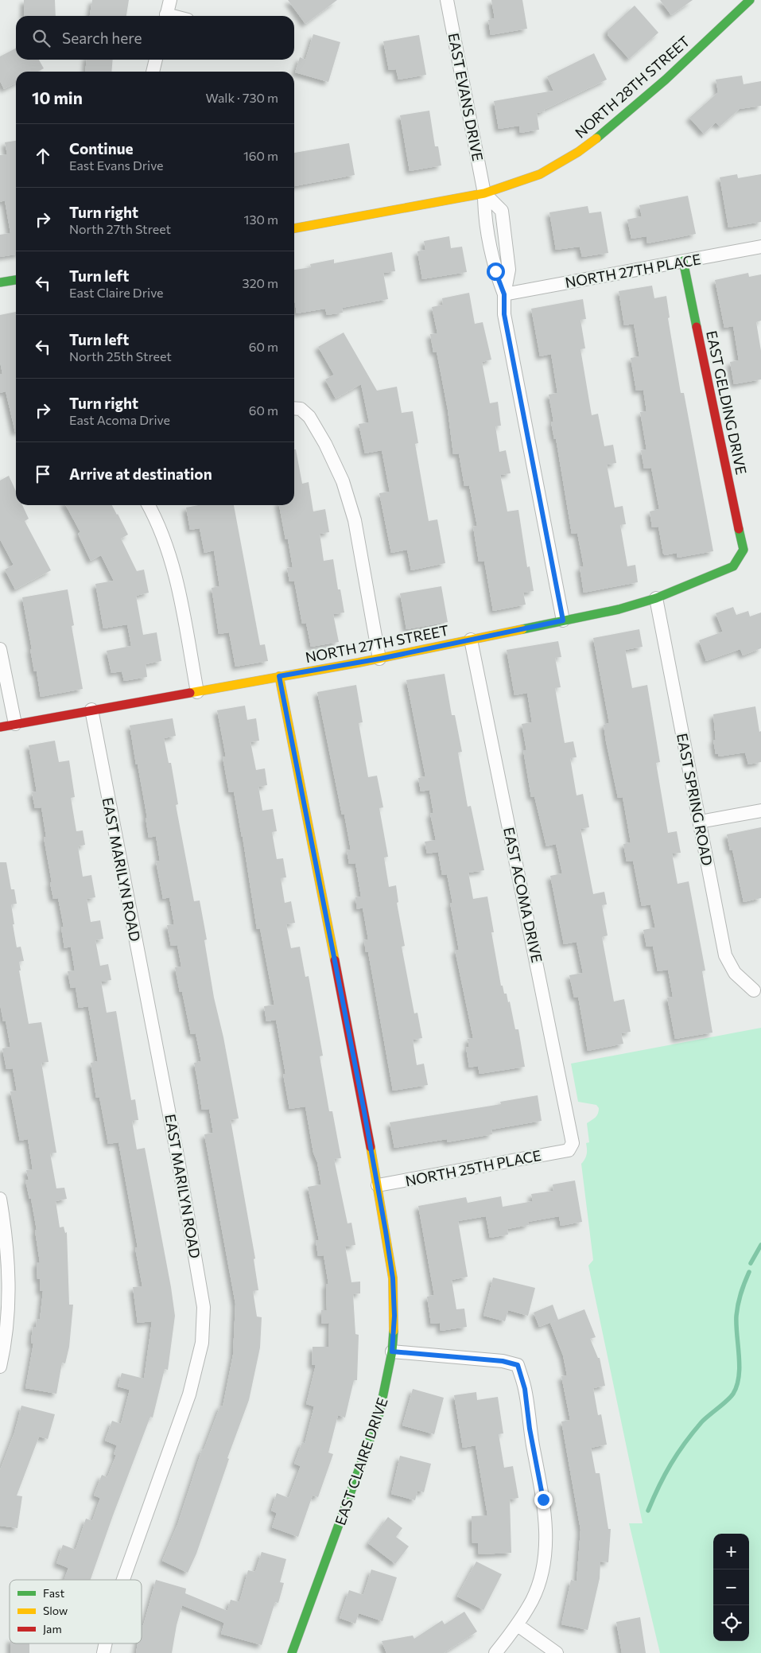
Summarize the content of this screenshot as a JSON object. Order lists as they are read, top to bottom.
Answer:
{
  "streets": {
    "street": [
      "NORTH 28TH STREET",
      "EAST EVANS DRIVE",
      "NORTH 27TH PLACE",
      "EAST GELDING DRIVE",
      "NORTH 27TH STREET",
      "EAST SPRING ROAD",
      "EAST MARILYN ROAD",
      "EAST ACOMA DRIVE",
      "NORTH 25TH PLACE",
      "EAST CLAIRE DRIVE"
    ]
  },
  "crossings": [
    ["NORTH 28TH STREET", "EAST EVANS DRIVE"],
    ["NORTH 27TH PLACE", "EAST GELDING DRIVE"],
    ["EAST GELDING DRIVE", "NORTH 27TH STREET"],
    ["NORTH 27TH STREET", "EAST SPRING ROAD"],
    ["NORTH 27TH STREET", "EAST MARILYN ROAD"],
    ["NORTH 27TH STREET", "EAST ACOMA DRIVE"],
    ["NORTH 27TH STREET", "EAST CLAIRE DRIVE"],
    ["EAST ACOMA DRIVE", "NORTH 25TH PLACE"],
    ["NORTH 25TH PLACE", "EAST CLAIRE DRIVE"]
  ],
  "legend": ["Fast", "Slow", "Jam"],
  "page": {
    "search": "Search here",
    "heading": ["10 min", "Walk · 730 m"],
    "list": [
      ["Continue", "East Evans Drive", "160 m"],
      ["Turn right", "North 27th Street", "130 m"],
      ["Turn left", "East Claire Drive", "320 m"],
      ["Turn left", "North 25th Street", "60 m"],
      ["Turn right", "East Acoma Drive", "60 m"],
      "Arrive at destination"
    ],
    "map_buttons": ["+", "−"]
  }
}
